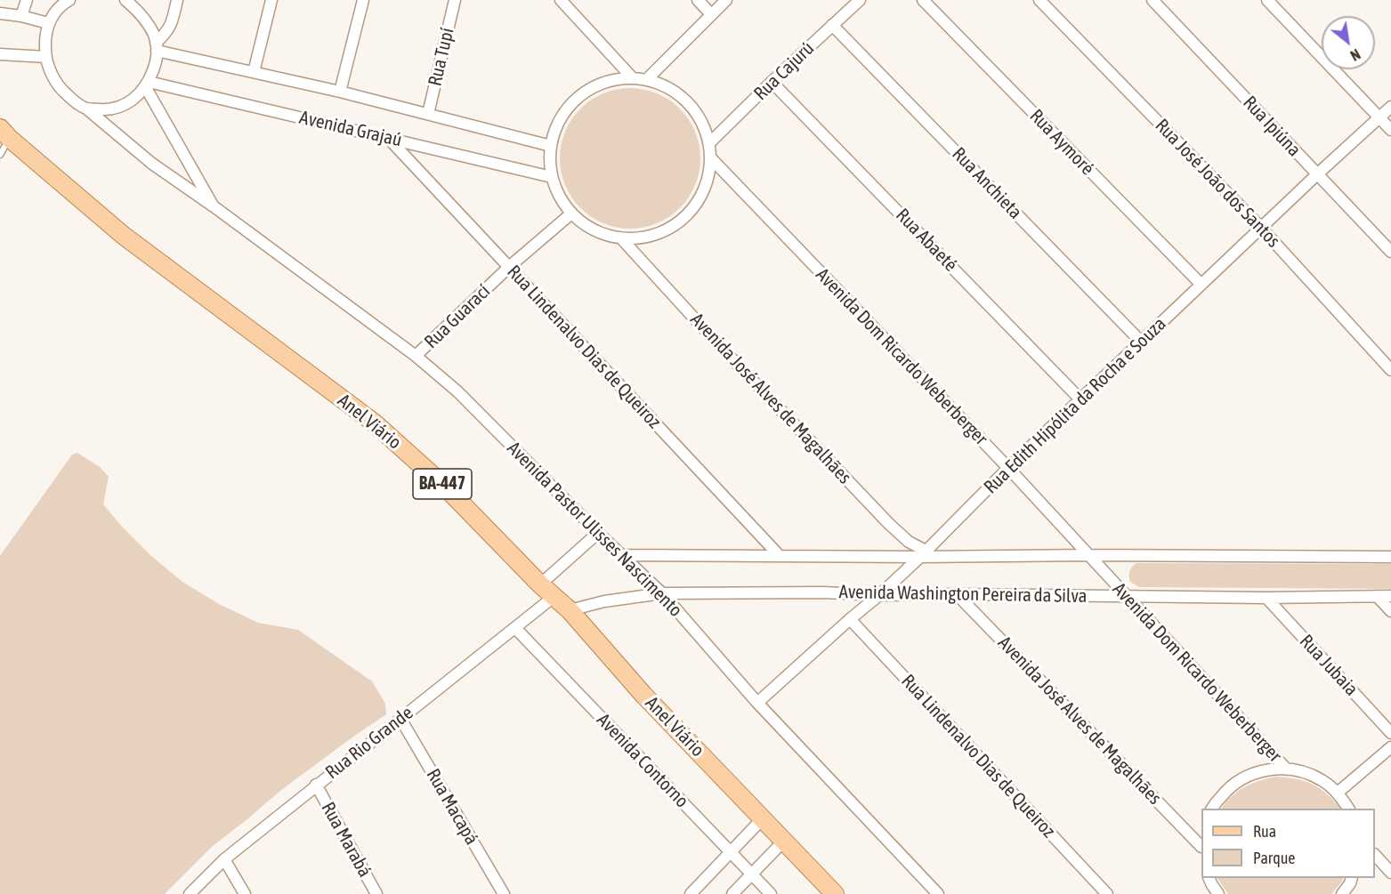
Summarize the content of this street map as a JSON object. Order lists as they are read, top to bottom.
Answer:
{
  "streets": {
    "main road": ["Anel Viário", "BA-447"],
    "street": [
      "Rua Tupí",
      "Rua Cajurú",
      "Rua Ipiúna",
      "Avenida Grajaú",
      "Rua Aymoré",
      "Rua Anchieta",
      "Rua José João dos Santos",
      "Rua Abaeté",
      "Rua Guarací",
      "Rua Lindenalvo Dias de Queiroz",
      "Avenida Dom Ricardo Weberberger",
      "Avenida José Alves de Magalhães",
      "Rua Edith Hipólita da Rocha e Souza",
      "Avenida Pastor Ulisses Nascimento",
      "Avenida Washington Pereira da Silva",
      "Rua Jubaia",
      "Rua Rio Grande",
      "Avenida Contorno",
      "Rua Macapá",
      "Rua Marabá"
    ]
  },
  "crossings": [
    ["Rua Tupí", "Avenida Grajaú"],
    ["Rua Cajurú", "Avenida Grajaú"],
    ["Rua Cajurú", "Rua Anchieta"],
    ["Rua Cajurú", "Rua Abaeté"],
    ["Rua Cajurú", "Rua Guarací"],
    ["Rua Cajurú", "Avenida Dom Ricardo Weberberger"],
    ["Rua Cajurú", "Avenida José Alves de Magalhães"],
    ["Rua Ipiúna", "Rua Edith Hipólita da Rocha e Souza"],
    ["Avenida Grajaú", "Rua Guarací"],
    ["Avenida Grajaú", "Rua Lindenalvo Dias de Queiroz"],
    ["Avenida Grajaú", "Avenida Dom Ricardo Weberberger"],
    ["Avenida Grajaú", "Avenida José Alves de Magalhães"],
    ["Rua Aymoré", "Rua Edith Hipólita da Rocha e Souza"],
    ["Rua Anchieta", "Rua Edith Hipólita da Rocha e Souza"],
    ["Rua José João dos Santos", "Rua Edith Hipólita da Rocha e Souza"],
    ["Rua Abaeté", "Rua Edith Hipólita da Rocha e Souza"],
    ["Rua Guarací", "Rua Lindenalvo Dias de Queiroz"],
    ["Rua Guarací", "Avenida Dom Ricardo Weberberger"],
    ["Rua Guarací", "Avenida José Alves de Magalhães"],
    ["Rua Guarací", "Avenida Pastor Ulisses Nascimento"],
    ["Rua Lindenalvo Dias de Queiroz", "Rua Edith Hipólita da Rocha e Souza"],
    ["Rua Lindenalvo Dias de Queiroz", "Avenida Washington Pereira da Silva"],
    ["Avenida Dom Ricardo Weberberger", "Avenida José Alves de Magalhães"],
    ["Avenida Dom Ricardo Weberberger", "Rua Edith Hipólita da Rocha e Souza"],
    ["Avenida Dom Ricardo Weberberger", "Avenida Washington Pereira da Silva"],
    ["Avenida José Alves de Magalhães", "Rua Edith Hipólita da Rocha e Souza"],
    ["Avenida José Alves de Magalhães", "Avenida Washington Pereira da Silva"],
    ["Rua Edith Hipólita da Rocha e Souza", "Avenida Pastor Ulisses Nascimento"],
    ["Rua Edith Hipólita da Rocha e Souza", "Avenida Washington Pereira da Silva"],
    ["Anel Viário", "Avenida Washington Pereira da Silva"],
    ["Anel Viário", "Rua Rio Grande"],
    ["Avenida Pastor Ulisses Nascimento", "Avenida Washington Pereira da Silva"],
    ["Avenida Washington Pereira da Silva", "Rua Jubaia"],
    ["Rua Rio Grande", "Avenida Contorno"],
    ["Rua Rio Grande", "Rua Macapá"],
    ["Rua Rio Grande", "Rua Marabá"]
  ],
  "legend": ["Rua", "Parque"],
  "north": "bottom right"
}
